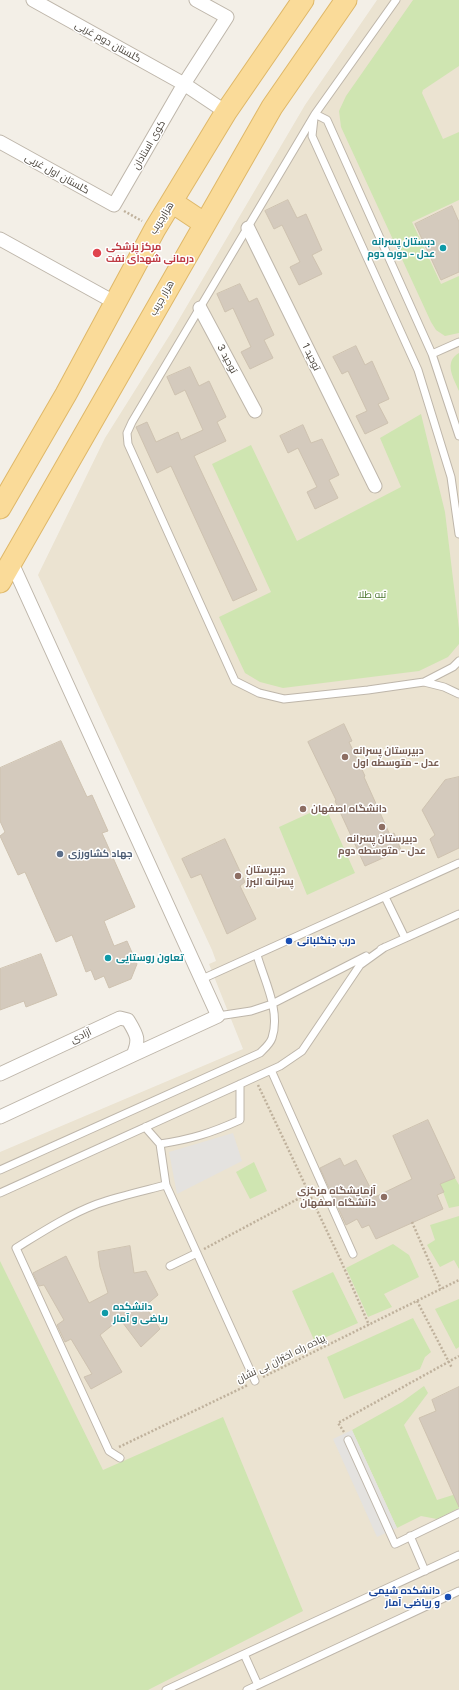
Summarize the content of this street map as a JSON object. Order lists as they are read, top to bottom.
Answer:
{
  "streets": {
    "main road": ["هزارجریب", "هزار جریب"],
    "street": [
      "گلستان دوم غربی",
      "کوی استادان",
      "گلستان اول غربی",
      "توحید 1",
      "توحید 3",
      "آزادی"
    ],
    "path": ["پیاده راه اختران بی نشان"]
  },
  "crossings": [
    ["گلستان دوم غربی", "کوی استادان"],
    ["کوی استادان", "گلستان اول غربی"]
  ],
  "parks": ["تبه طلا"],
  "places": [
    "دبستان پسرانه عدل - دوره دوم",
    "مرکز پزشکی درمانی شهدای نفت",
    "دبیرستان پسرانه عدل - متوسطه اول",
    "دانشگاه اصفهان",
    "دبیرستان پسرانه عدل - متوسطه دوم",
    "جهاد کشاورزی",
    "دبیرستان پسرانه البرز",
    "درب جنگلبانی",
    "تعاون روستایی",
    "آزمایشگاه مرکزی دانشگاه اصفهان",
    "دانشکده ریاضی و آمار",
    "دانشکده شیمی و ریاضی آمار"
  ]
}
